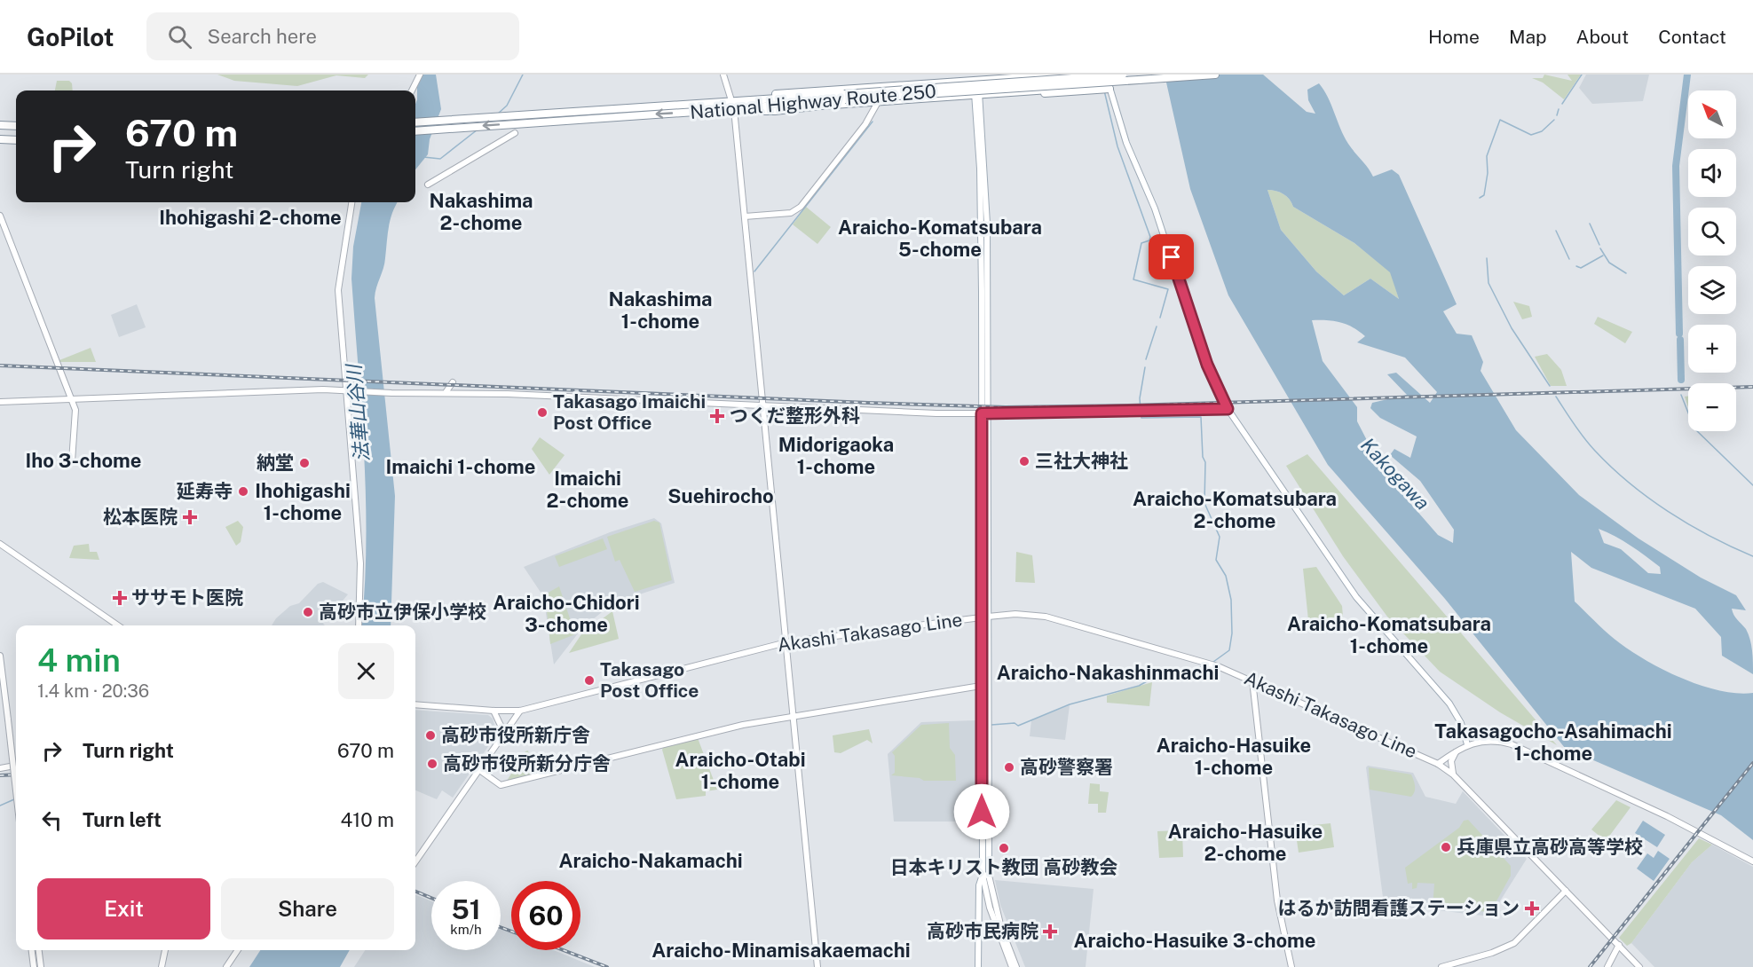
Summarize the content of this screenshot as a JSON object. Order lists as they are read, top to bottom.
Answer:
{
  "streets": {
    "highway": ["National Highway Route 250"],
    "street": ["Akashi Takasago Line"]
  },
  "districts": [
    "Nakashima 2-chome",
    "Ihohigashi 2-chome",
    "Araicho-Komatsubara 5-chome",
    "Nakashima 1-chome",
    "Midorigaoka 1-chome",
    "Iho 3-chome",
    "Imaichi 1-chome",
    "Imaichi 2-chome",
    "Ihohigashi 1-chome",
    "Suehirocho",
    "Araicho-Komatsubara 2-chome",
    "Araicho-Chidori 3-chome",
    "Araicho-Komatsubara 1-chome",
    "Araicho-Nakashinmachi",
    "Takasagocho-Asahimachi 1-chome",
    "Araicho-Hasuike 1-chome",
    "Araicho-Otabi 1-chome",
    "Araicho-Hasuike 2-chome",
    "Araicho-Nakamachi",
    "Araicho-Hasuike 3-chome",
    "Araicho-Minamisakaemachi"
  ],
  "water": ["法華山谷川", "Kakogawa"],
  "places": {
    "other": [
      "Takasago Imaichi Post Office",
      "三社大神社",
      "納堂",
      "延寿寺",
      "高砂市立伊保小学校",
      "Takasago Post Office",
      "高砂市役所新庁舎",
      "高砂市役所新分庁舎",
      "高砂警察署",
      "兵庫県立高砂高等学校",
      "日本キリスト教団 高砂教会"
    ],
    "health": [
      "つくだ整形外科",
      "松本医院",
      "ササモト医院",
      "はるか訪問看護ステーション",
      "高砂市民病院"
    ]
  },
  "north": "top left",
  "page": {
    "header": "GoPilot",
    "search": "Search here",
    "nav": [
      "Home",
      "Map",
      "About",
      "Contact"
    ],
    "map_buttons": ["+", "−"],
    "turn": ["670 m", "Turn right"],
    "heading": ["4 min", "1.4 km · 20:36"],
    "list": [
      {
        "name": "Turn right",
        "value": "670 m"
      },
      {
        "name": "Turn left",
        "value": "410 m"
      }
    ],
    "buttons": ["Exit", "Share"],
    "speed": "51 km/h",
    "limit": "60"
  }
}
